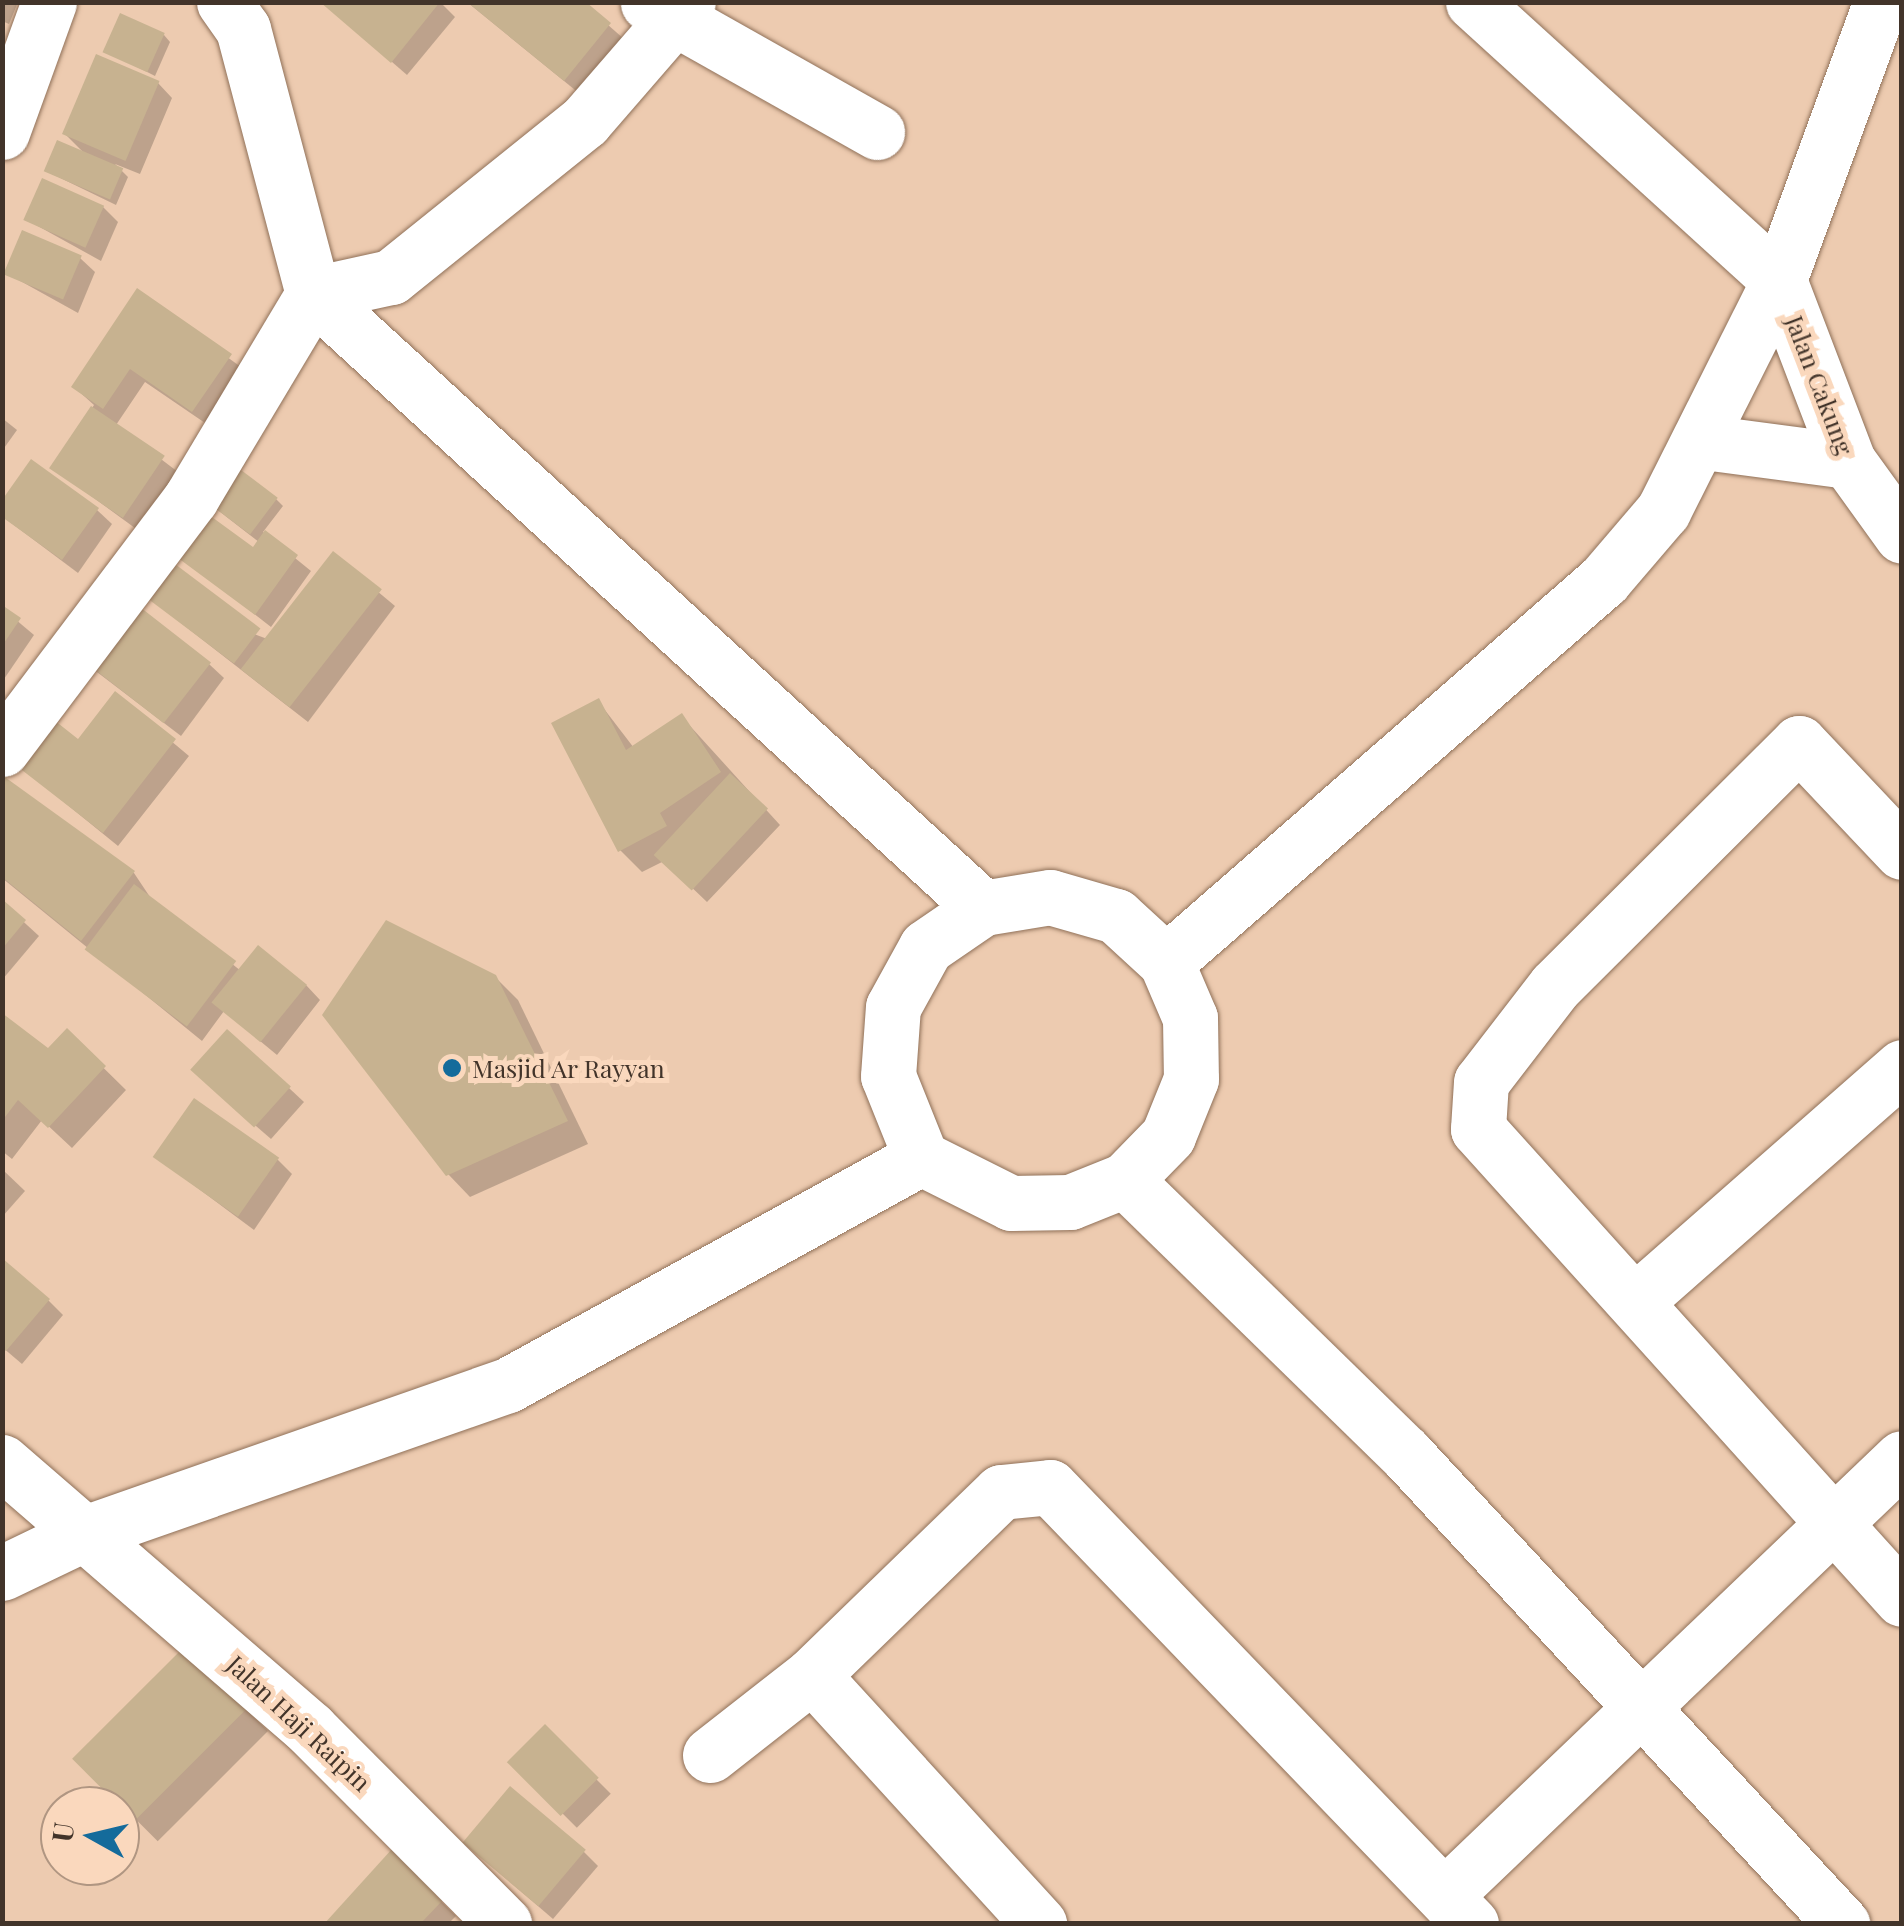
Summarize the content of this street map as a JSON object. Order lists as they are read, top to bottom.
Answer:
{
  "streets": {
    "street": ["Jalan Cakung", "Jalan Haji Raipin"]
  },
  "places": ["Masjid Ar Rayyan"],
  "north": "left"
}
